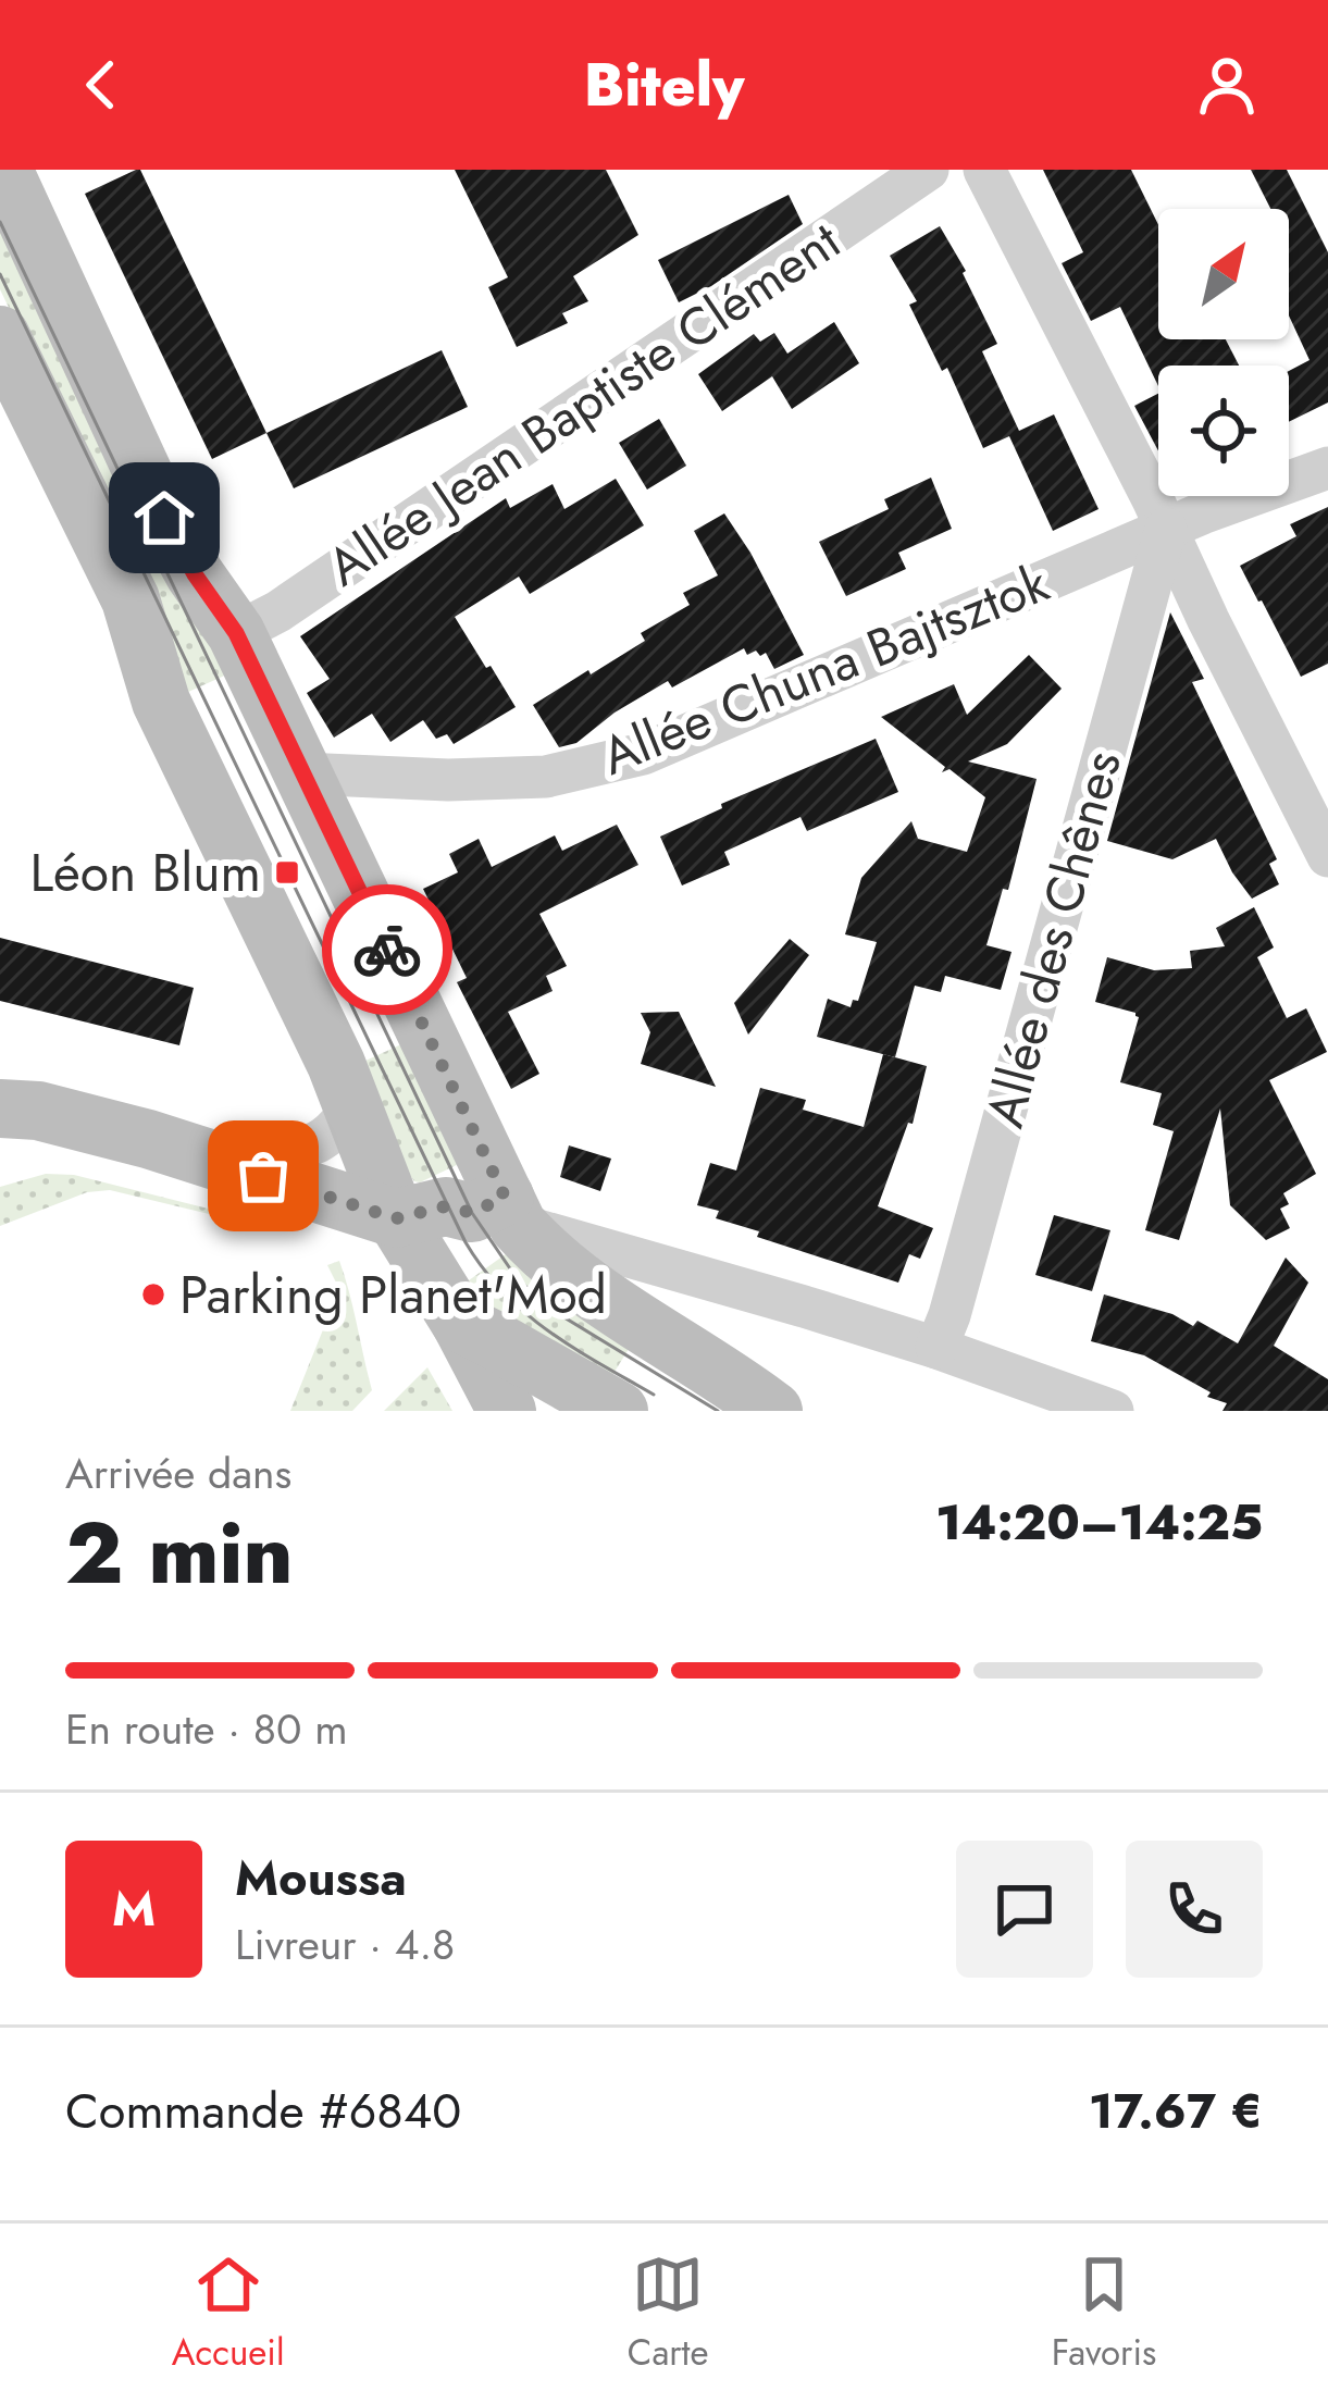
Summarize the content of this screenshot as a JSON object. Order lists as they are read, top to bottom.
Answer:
{
  "streets": {
    "street": ["Allée Jean Baptiste Clément", "Allée Chuna Bajtsztok", "Allée des Chênes"]
  },
  "crossings": [
    ["Allée Chuna Bajtsztok", "Allée des Chênes"]
  ],
  "places": {
    "transit": ["Léon Blum"],
    "other": ["Parking Planet'Mod"]
  },
  "north": "top right",
  "page": {
    "header": "Bitely",
    "heading": ["2 min", "Arrivée dans", "14:20–14:25"],
    "panel": [
      "Moussa",
      "Livreur · 4.8",
      "Commande #6840",
      "17.67 €"
    ],
    "bar": "En route · 80 m",
    "round": "M",
    "tabs": ["Accueil", "Carte", "Favoris"]
  }
}
